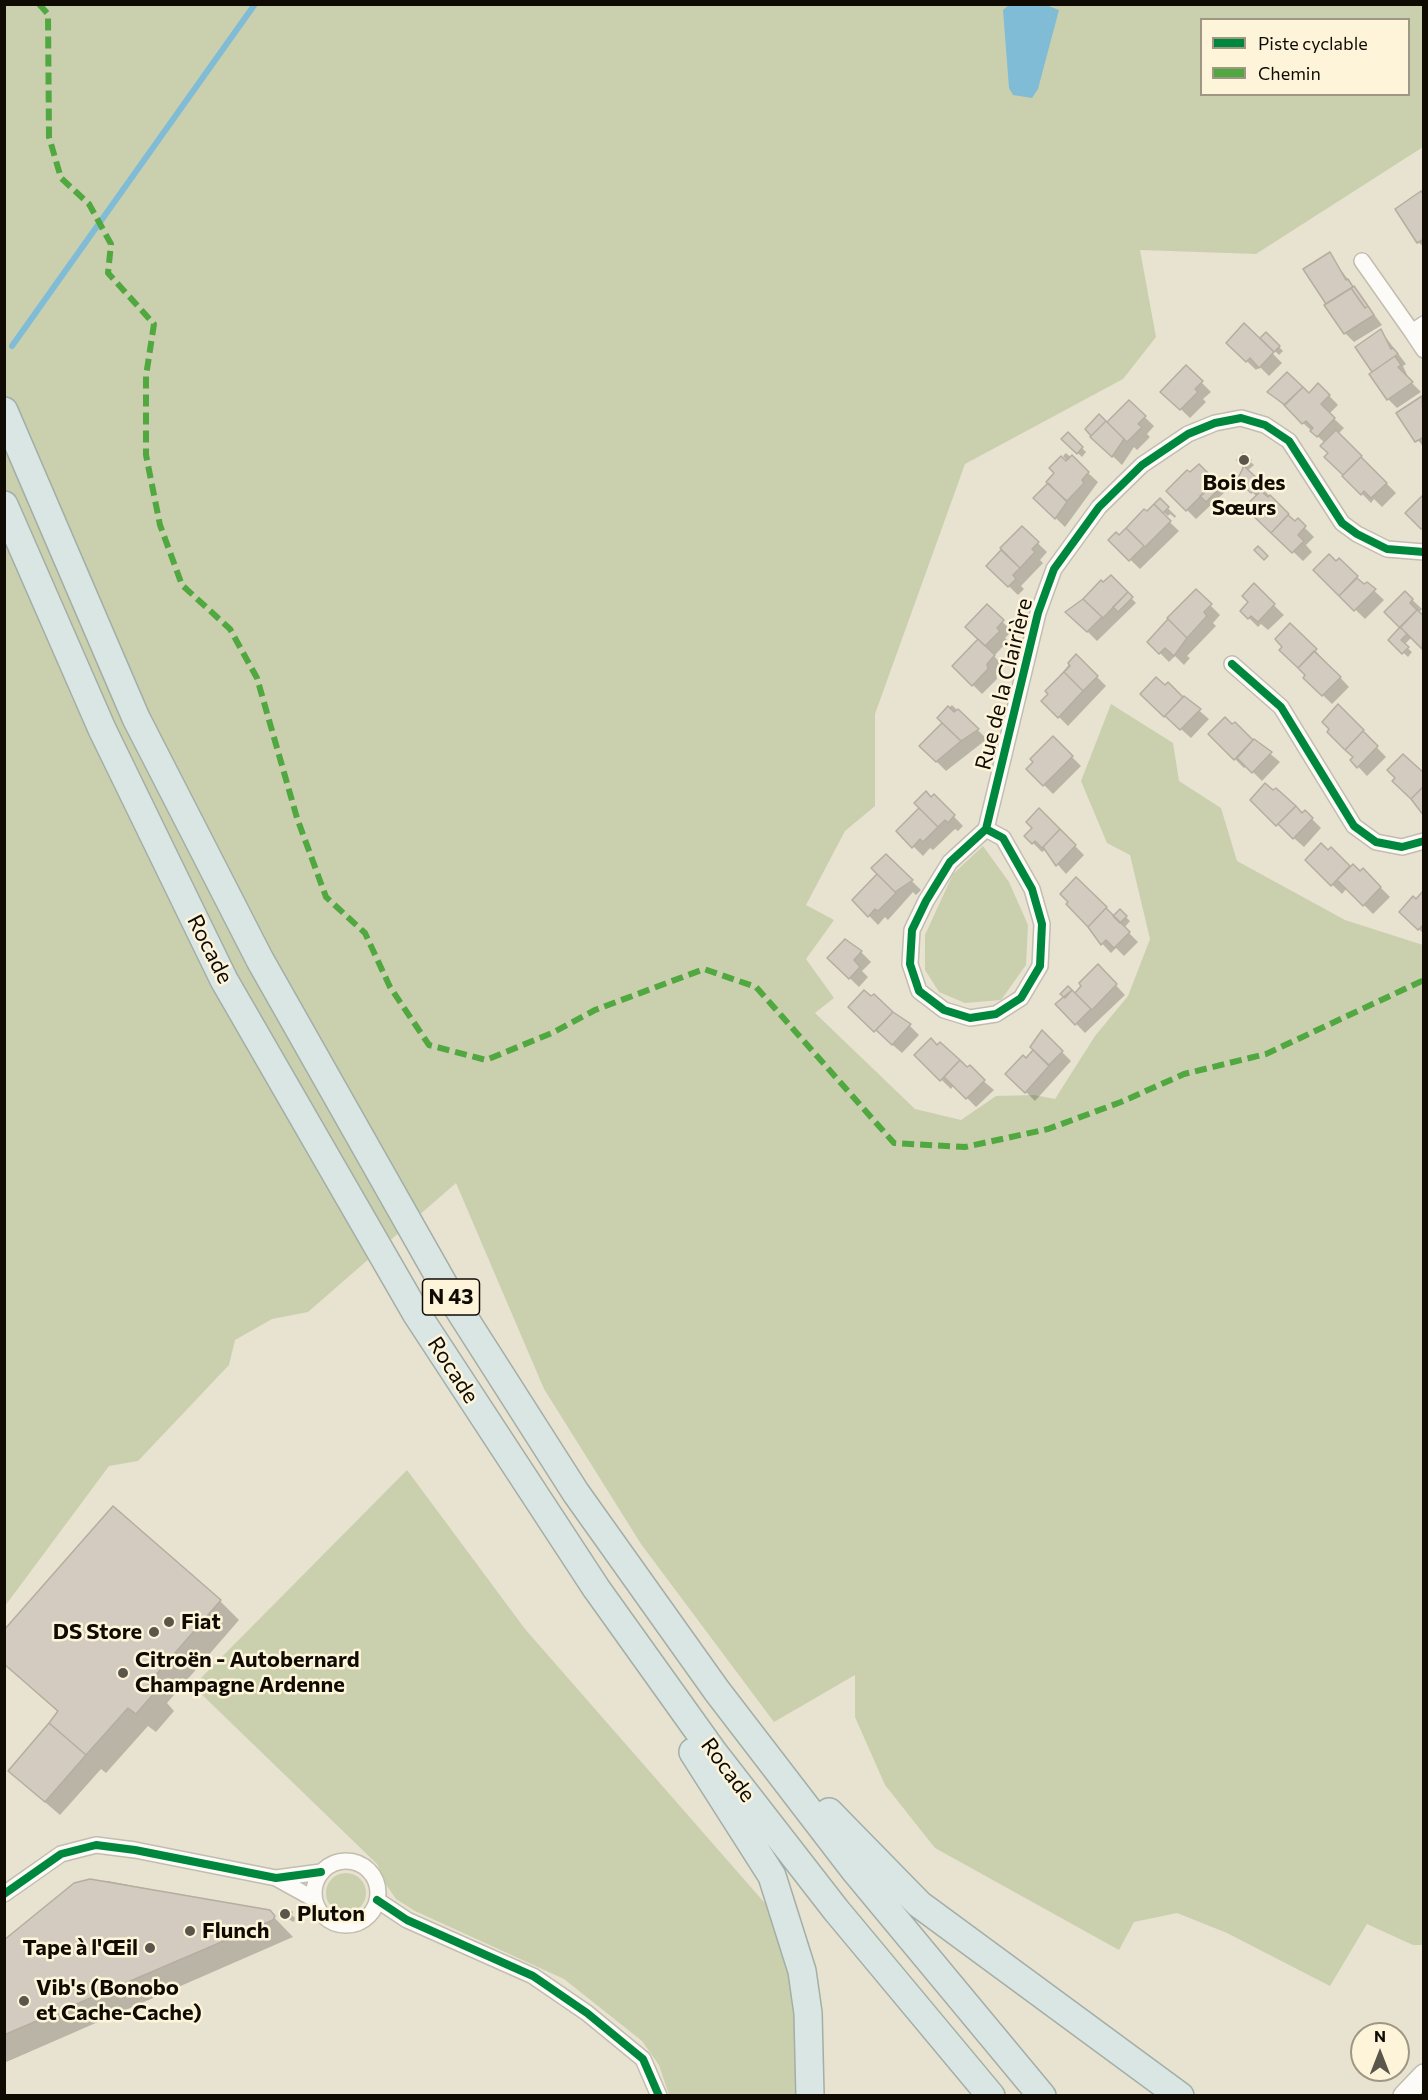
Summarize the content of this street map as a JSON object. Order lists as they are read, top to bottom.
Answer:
{
  "streets": {
    "highway": ["Rocade", "N 43"],
    "street": ["Rue de la Clairière"]
  },
  "places": [
    "Bois des Sœurs",
    "Fiat",
    "DS Store",
    "Citroën - Autobernard Champagne Ardenne",
    "Pluton",
    "Flunch",
    "Tape à l'Œil",
    "Vib's (Bonobo et Cache-Cache)"
  ],
  "legend": ["Piste cyclable", "Chemin"],
  "north": "top"
}
